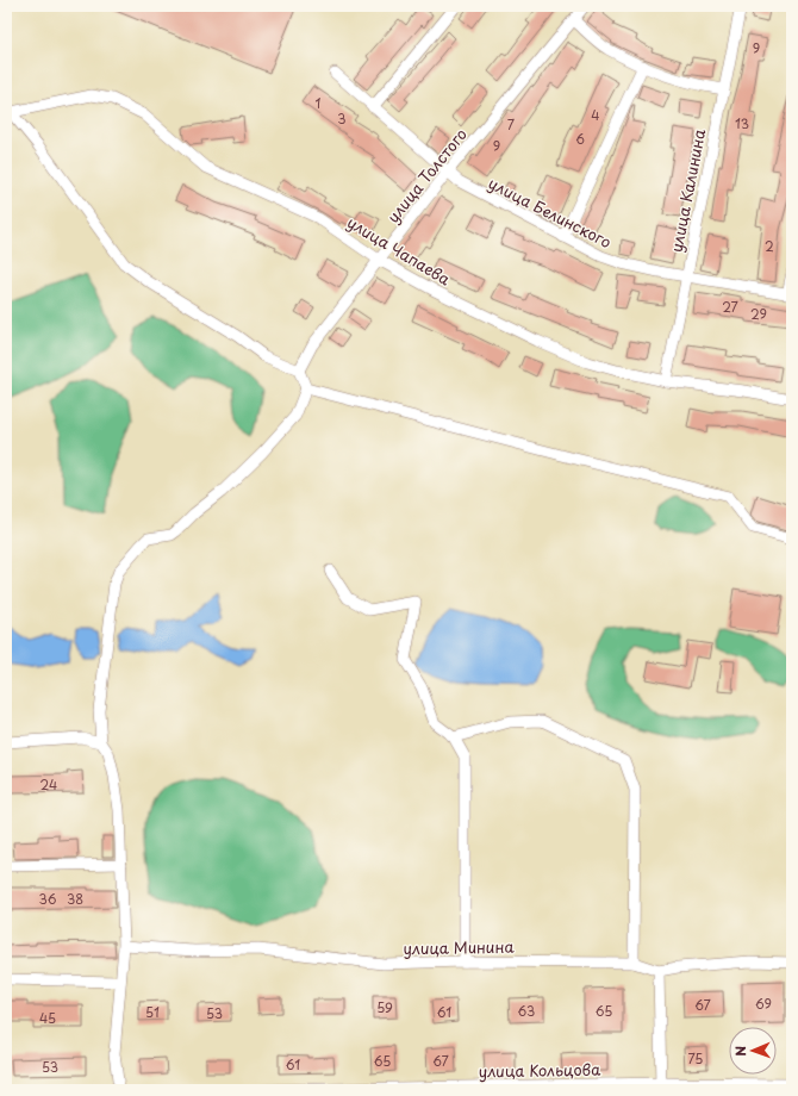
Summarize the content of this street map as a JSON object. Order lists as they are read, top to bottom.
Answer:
{
  "streets": {
    "street": [
      "улица Толстого",
      "улица Калинина",
      "улица Белинского",
      "улица Чапаева",
      "улица Минина",
      "улица Кольцова"
    ]
  },
  "crossings": [
    ["улица Толстого", "улица Белинского"],
    ["улица Толстого", "улица Чапаева"],
    ["улица Калинина", "улица Белинского"],
    ["улица Калинина", "улица Чапаева"]
  ],
  "house_numbers": [
    "9",
    "1",
    "4",
    "3",
    "13",
    "7",
    "6",
    "9",
    "2",
    "27",
    "29",
    "24",
    "36",
    "38",
    "69",
    "67",
    "59",
    "63",
    "65",
    "51",
    "61",
    "53",
    "45",
    "75",
    "65",
    "67",
    "61",
    "53"
  ],
  "north": "left"
}
